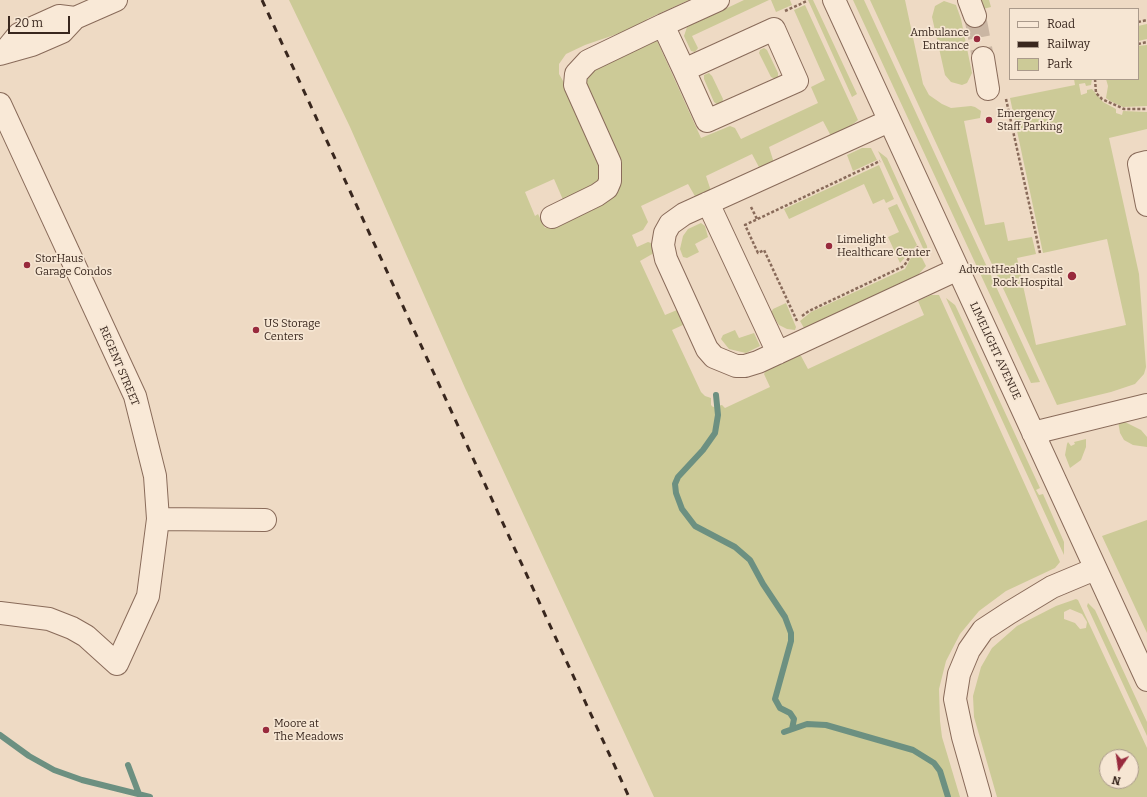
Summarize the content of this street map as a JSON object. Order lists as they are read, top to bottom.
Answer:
{
  "streets": {
    "street": ["LIMELIGHT AVENUE", "REGENT STREET"]
  },
  "places": [
    "Ambulance Entrance",
    "Emergency Staff Parking",
    "Limelight Healthcare Center",
    "StorHaus Garage Condos",
    "AdventHealth Castle Rock Hospital",
    "US Storage Centers",
    "Moore at The Meadows"
  ],
  "legend": ["Road", "Railway", "Park"],
  "scale_bar": "20 m",
  "north": "bottom"
}
